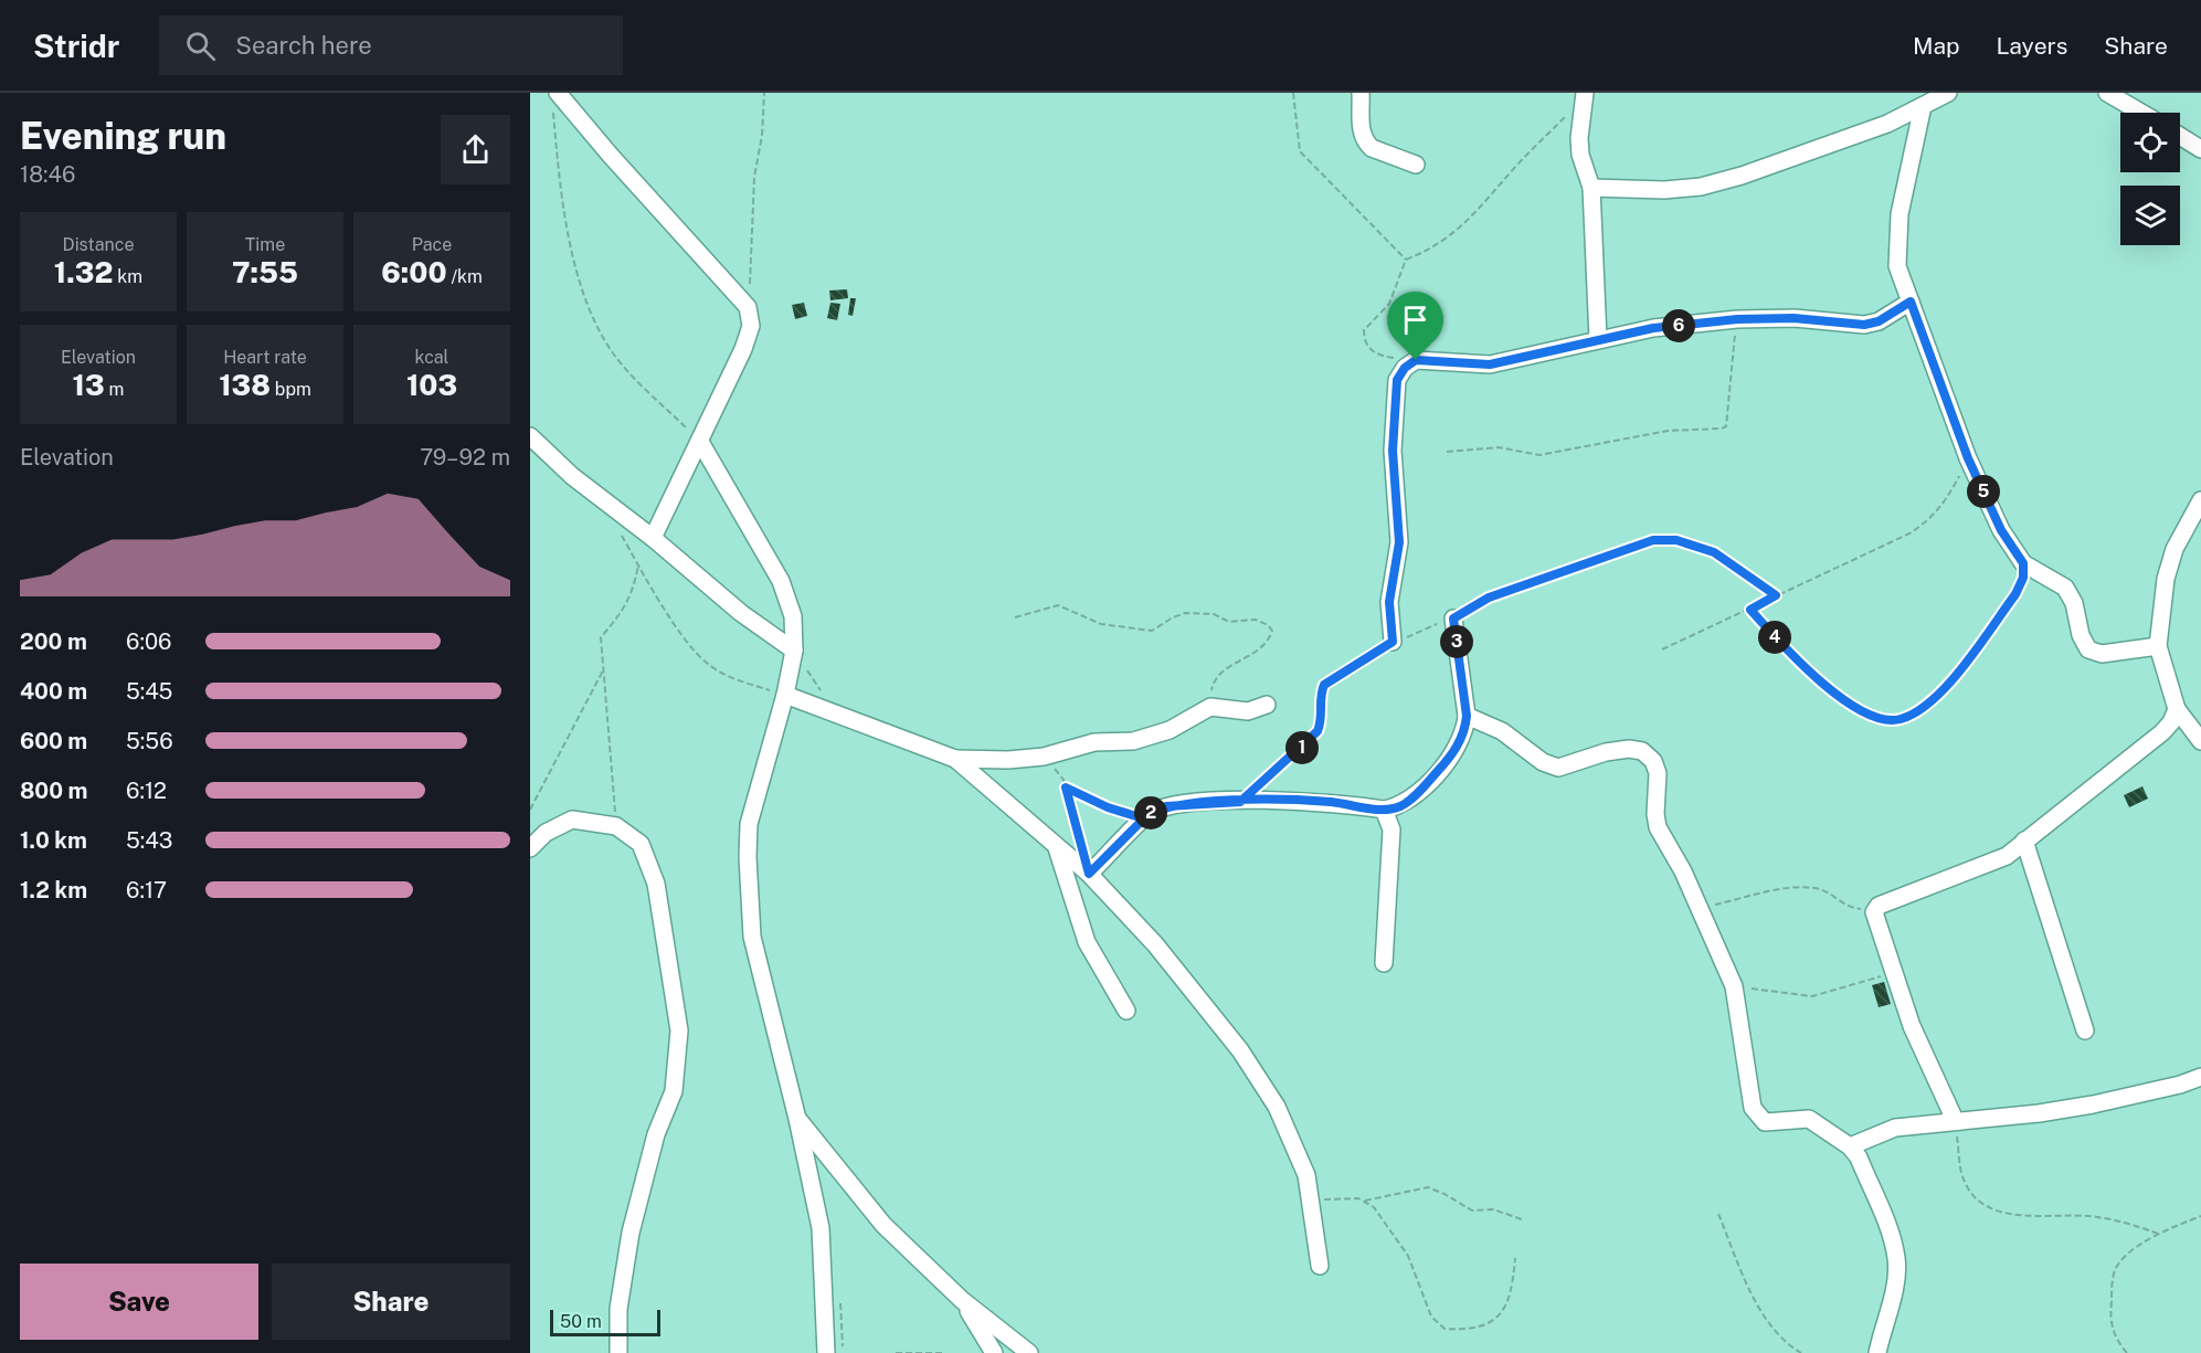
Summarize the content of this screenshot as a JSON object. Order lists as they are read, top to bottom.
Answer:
{
  "scale_bar": "50 m",
  "page": {
    "header": "Stridr",
    "search": "Search here",
    "nav": ["Map", "Layers", "Share"],
    "heading": ["Evening run", "18:46"],
    "stats": [
      ["Distance", "1.32 km"],
      ["Time", "7:55"],
      ["Pace", "6:00 /km"],
      ["Elevation", "13 m"],
      ["Heart rate", "138 bpm"],
      ["kcal", "103"]
    ],
    "pins": [
      "6",
      "5",
      "4",
      "3",
      "1",
      "2"
    ],
    "chart": ["Elevation", "79–92 m"],
    "list": [
      {
        "name": "200 m",
        "note": "6:06"
      },
      {
        "name": "400 m",
        "note": "5:45"
      },
      {
        "name": "600 m",
        "note": "5:56"
      },
      {
        "name": "800 m",
        "note": "6:12"
      },
      {
        "name": "1.0 km",
        "note": "5:43"
      },
      {
        "name": "1.2 km",
        "note": "6:17"
      }
    ],
    "buttons": ["Save", "Share"],
    "scale": "50 m"
  }
}
